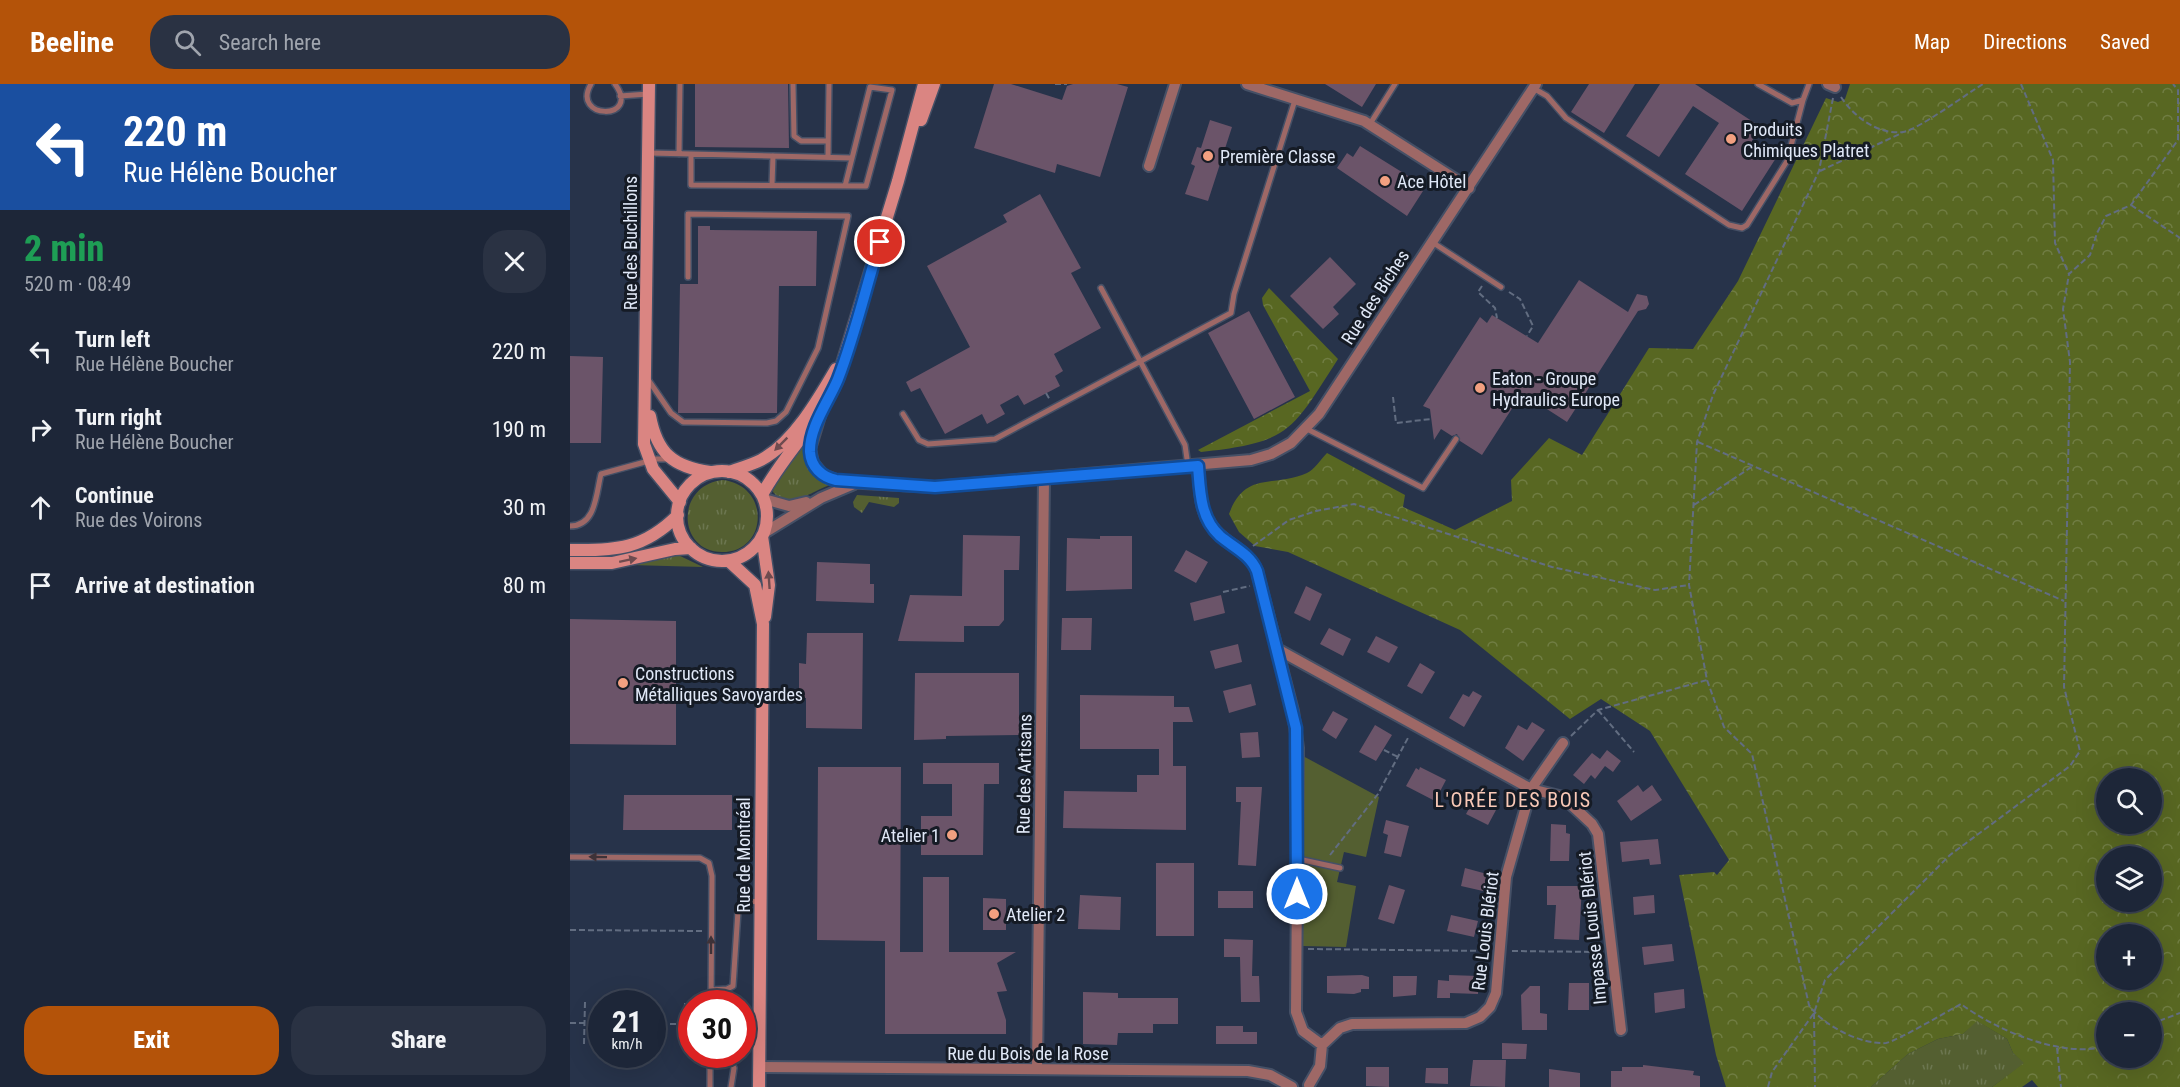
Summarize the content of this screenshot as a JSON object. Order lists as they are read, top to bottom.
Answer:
{
  "streets": {
    "street": [
      "Rue des Buchillons",
      "Rue des Biches",
      "Rue des Artisans",
      "Rue de Montréal",
      "Impasse Louis Blériot",
      "Rue Louis Blériot",
      "Rue du Bois de la Rose"
    ]
  },
  "crossings": [
    ["Rue des Buchillons", "Rue de Montréal"],
    ["Rue des Biches", "Rue des Artisans"],
    ["Rue des Artisans", "Rue du Bois de la Rose"],
    ["Rue de Montréal", "Rue du Bois de la Rose"],
    ["Impasse Louis Blériot", "Rue Louis Blériot"]
  ],
  "districts": ["L'ORÉE DES BOIS"],
  "places": [
    "Produits Chimiques Platret",
    "Première Classe",
    "Ace Hôtel",
    "Eaton - Groupe Hydraulics Europe",
    "Constructions Métalliques Savoyardes",
    "Atelier 1",
    "Atelier 2"
  ],
  "page": {
    "header": "Beeline",
    "search": "Search here",
    "nav": ["Map", "Directions", "Saved"],
    "turn": ["220 m", "Rue Hélène Boucher"],
    "heading": ["2 min", "520 m · 08:49"],
    "list": [
      {
        "name": "Turn left",
        "note": "Rue Hélène Boucher",
        "value": "220 m"
      },
      {
        "name": "Turn right",
        "note": "Rue Hélène Boucher",
        "value": "190 m"
      },
      {
        "name": "Continue",
        "note": "Rue des Voirons",
        "value": "30 m"
      },
      {
        "name": "Arrive at destination",
        "value": "80 m"
      }
    ],
    "map_buttons": ["+", "−"],
    "speed": "21 km/h",
    "limit": "30",
    "buttons": ["Exit", "Share"]
  }
}
